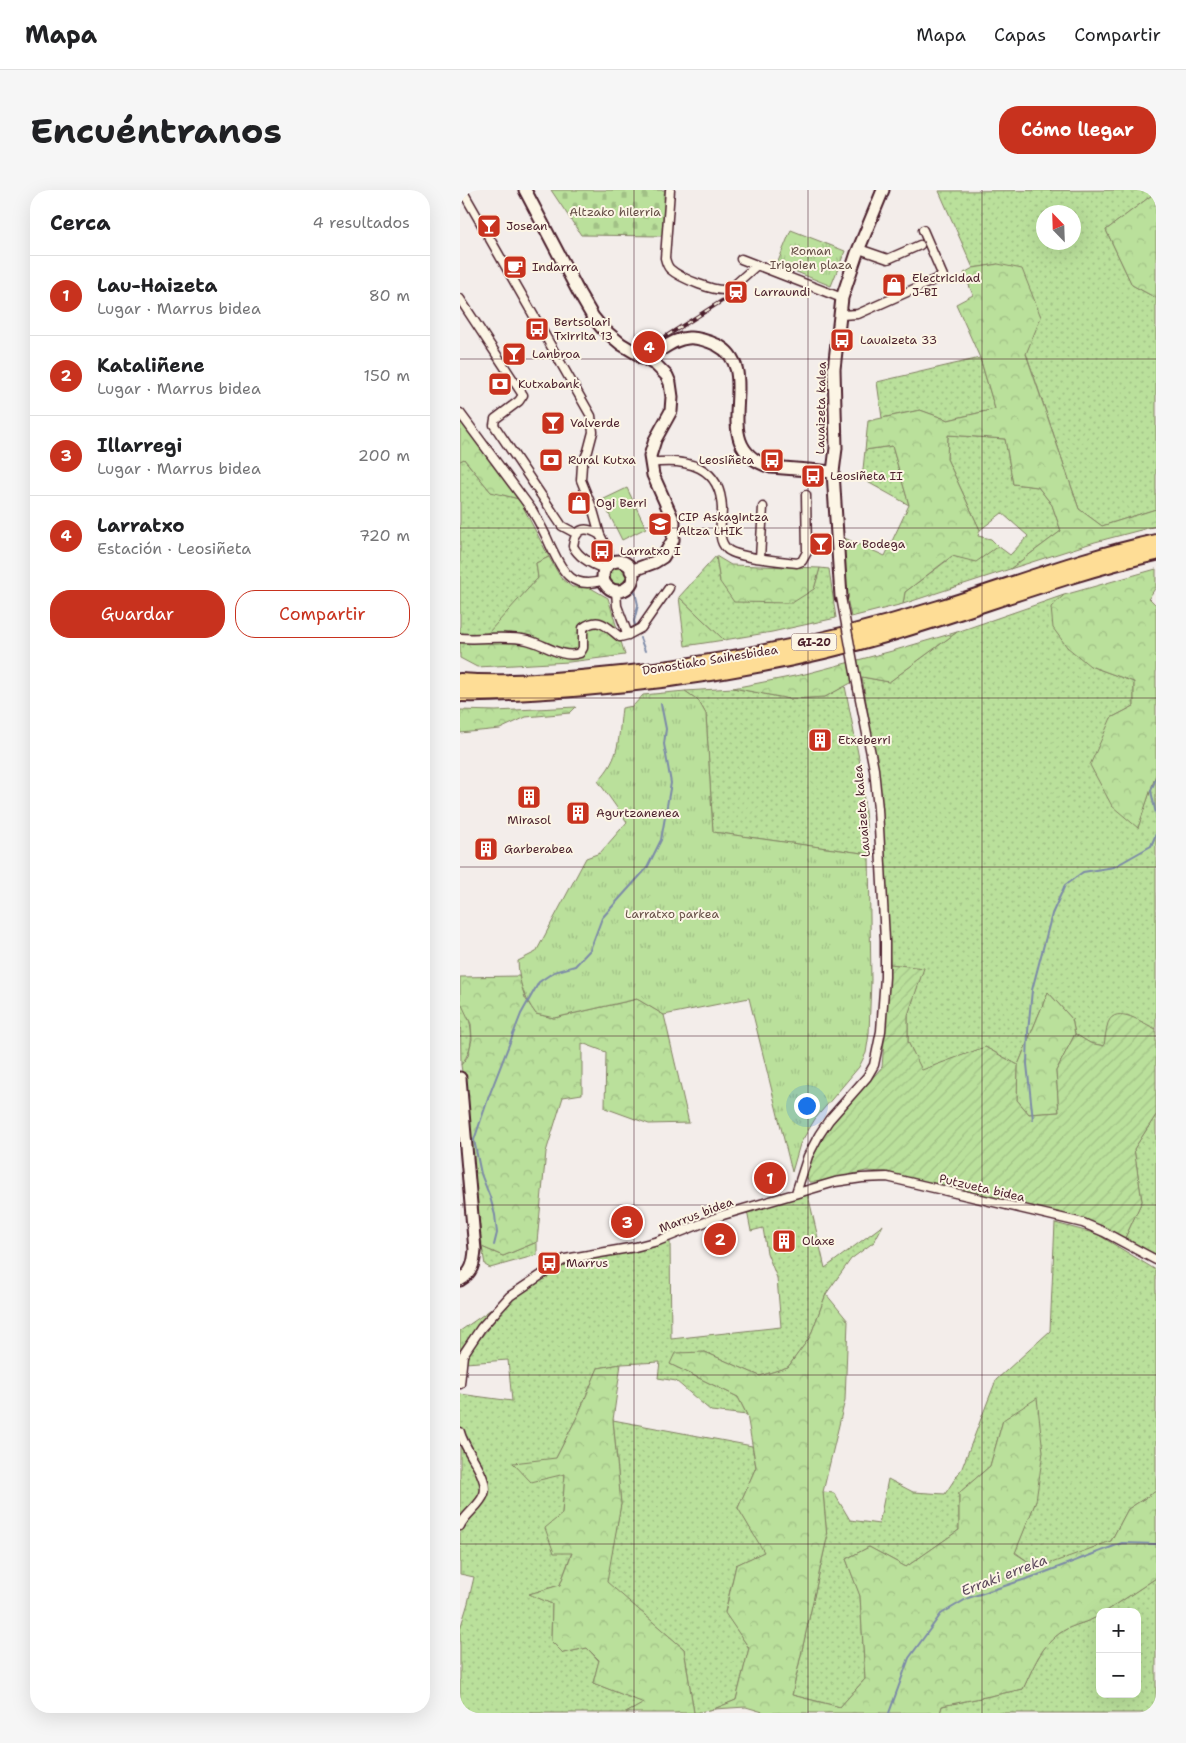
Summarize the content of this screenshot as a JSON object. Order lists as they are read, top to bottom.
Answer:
{
  "streets": {
    "highway": ["GI-20", "Donostiako Saihesbidea"],
    "street": ["Lauaizeta kalea", "Putzueta bidea", "Marrus bidea"]
  },
  "crossings": [
    ["Lauaizeta kalea", "Putzueta bidea"],
    ["Lauaizeta kalea", "Marrus bidea"],
    ["Putzueta bidea", "Marrus bidea"]
  ],
  "water": ["Erraki erreka"],
  "parks": ["Altzako hilerria", "Roman Irigoien plaza", "Larratxo parkea"],
  "places": {
    "bar": [
      "Josean",
      "Lanbroa",
      "Valverde",
      "Bar Bodega"
    ],
    "cafe": ["Indarra"],
    "shop": ["Electricidad J-BI", "Ogi Berri"],
    "station": ["Larraundi"],
    "bus stop": [
      "Bertsolari Txirrita 13",
      "Lauaizeta 33",
      "Leosiñeta",
      "Leosiñeta II",
      "Larratxo I",
      "Marrus"
    ],
    "bank": ["Kutxabank", "Rural Kutxa"],
    "school or university": ["CIP Askagintza Altza LHIK"],
    "building": [
      "Etxeberri",
      "Mirasol",
      "Agurtzanenea",
      "Garberabea",
      "Olaxe"
    ]
  },
  "north": "top left",
  "page": {
    "header": "Mapa",
    "nav": ["Mapa", "Capas", "Compartir"],
    "buttons": [
      "Cómo llegar",
      ["Guardar", "Compartir"]
    ],
    "title": "Encuéntranos",
    "heading": ["Cerca", "4 resultados"],
    "list": [
      {
        "mark": "1",
        "name": "Lau-Haizeta",
        "note": "Lugar · Marrus bidea",
        "value": "80 m"
      },
      {
        "mark": "2",
        "name": "Kataliñene",
        "note": "Lugar · Marrus bidea",
        "value": "150 m"
      },
      {
        "mark": "3",
        "name": "Illarregi",
        "note": "Lugar · Marrus bidea",
        "value": "200 m"
      },
      {
        "mark": "4",
        "name": "Larratxo",
        "note": "Estación · Leosiñeta",
        "value": "720 m"
      }
    ],
    "pins": [
      "4",
      "1",
      "3",
      "2"
    ],
    "map_buttons": ["+", "−"]
  }
}
